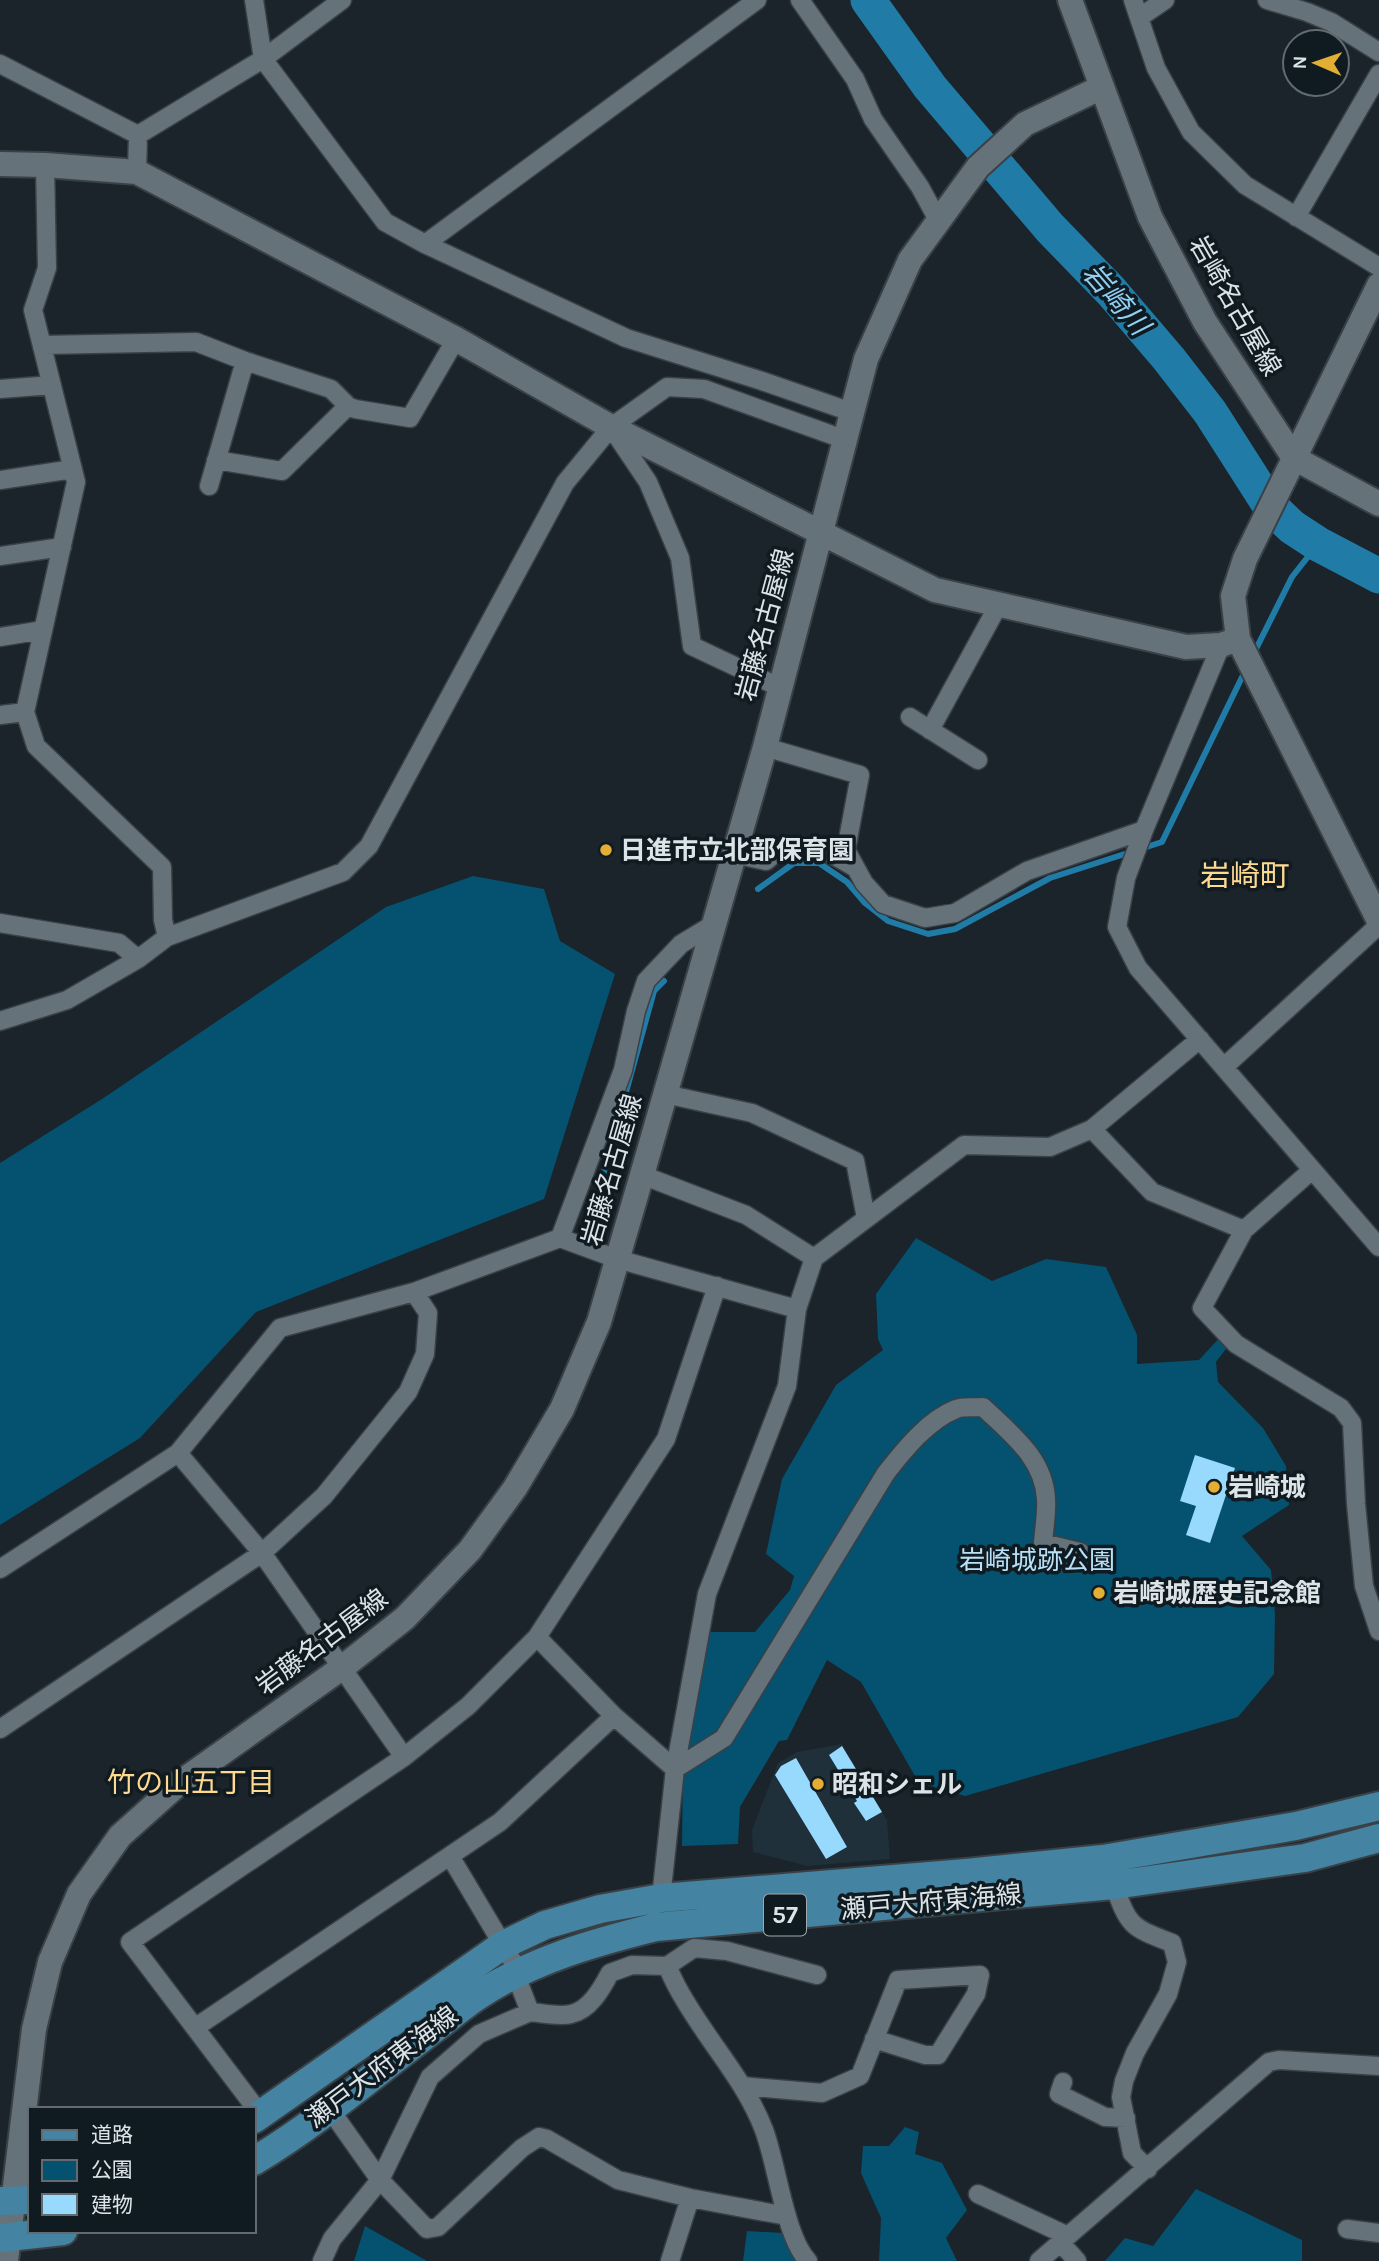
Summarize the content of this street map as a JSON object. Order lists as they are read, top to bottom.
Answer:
{
  "streets": {
    "main road": [
      "岩崎名古屋線",
      "岩藤名古屋線",
      "瀬戸大府東海線",
      "57"
    ]
  },
  "crossings": [
    ["岩崎名古屋線", "岩藤名古屋線"]
  ],
  "districts": ["岩崎町", "竹の山五丁目"],
  "water": ["岩崎川"],
  "parks": ["岩崎城跡公園"],
  "places": [
    "日進市立北部保育園",
    "岩崎城",
    "岩崎城歴史記念館",
    "昭和シェル"
  ],
  "legend": ["道路", "公園", "建物"],
  "north": "left"
}
